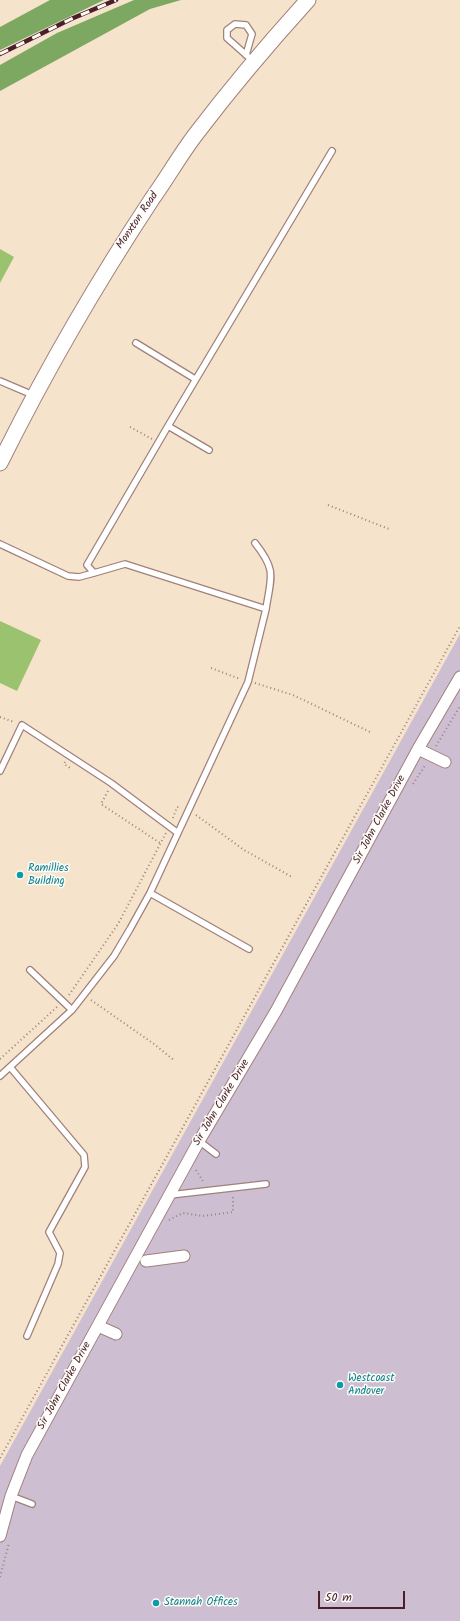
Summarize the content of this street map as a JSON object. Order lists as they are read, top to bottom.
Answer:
{
  "streets": {
    "street": ["Monxton Road", "Sir John Clarke Drive"]
  },
  "places": ["Ramillies Building", "Westcoast Andover", "Stannah Offices"],
  "scale_bar": "50 m"
}
